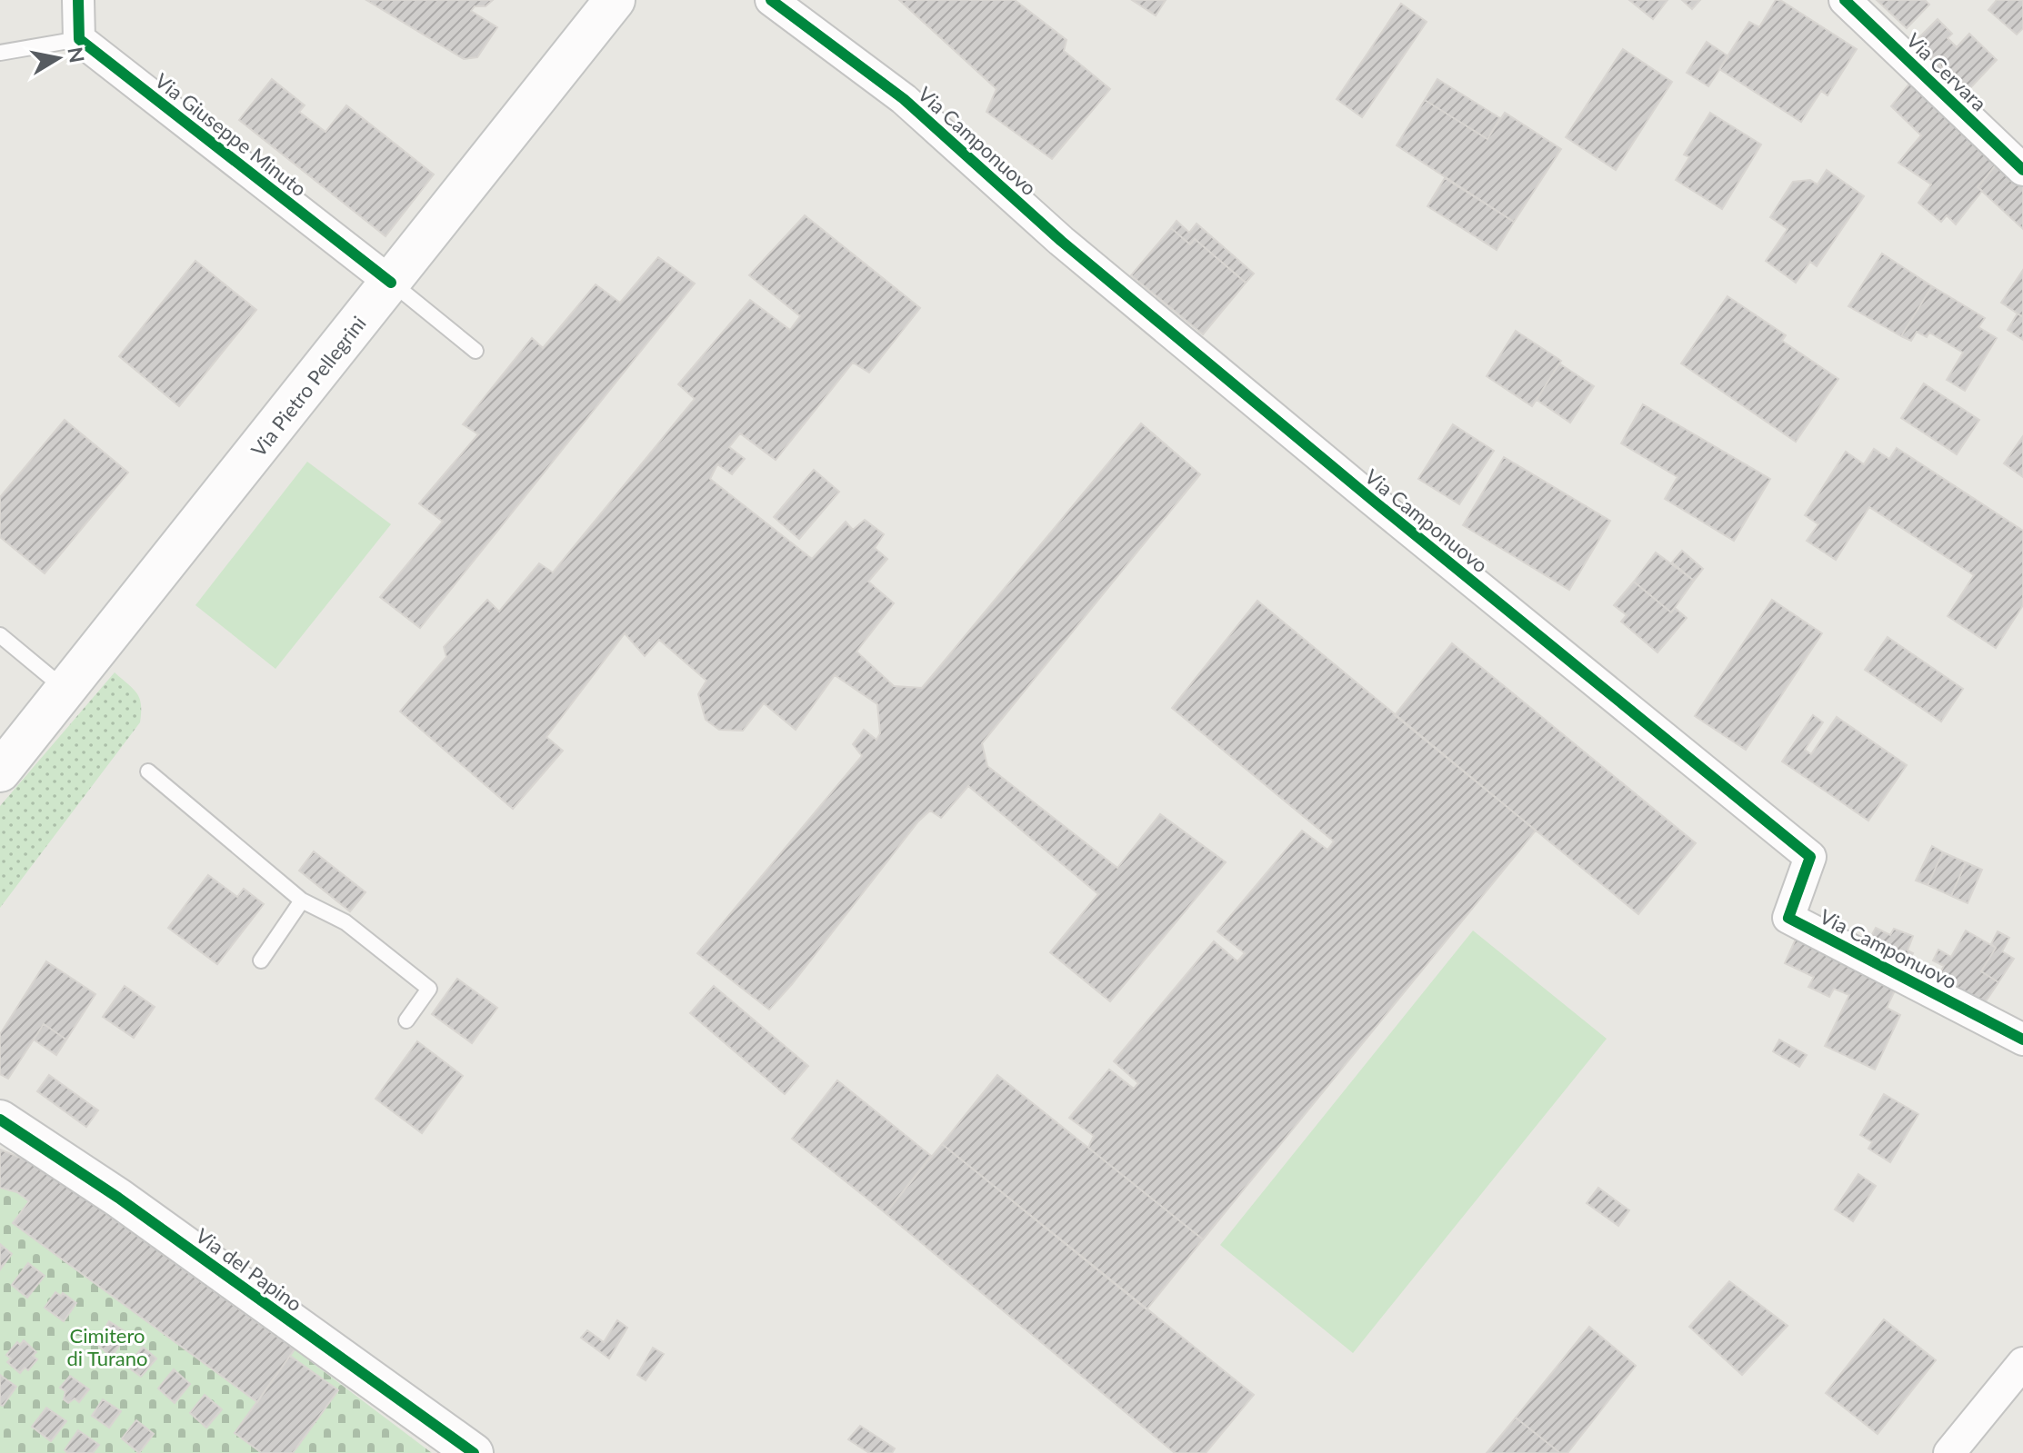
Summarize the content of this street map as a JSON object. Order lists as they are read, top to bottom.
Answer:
{
  "streets": {
    "main road": ["Via Pietro Pellegrini"],
    "street": [
      "Via Cervara",
      "Via Giuseppe Minuto",
      "Via Camponuovo",
      "Via del Papino"
    ]
  },
  "crossings": [
    ["Via Giuseppe Minuto", "Via Pietro Pellegrini"]
  ],
  "parks": ["Cimitero di Turano"],
  "north": "right"
}
